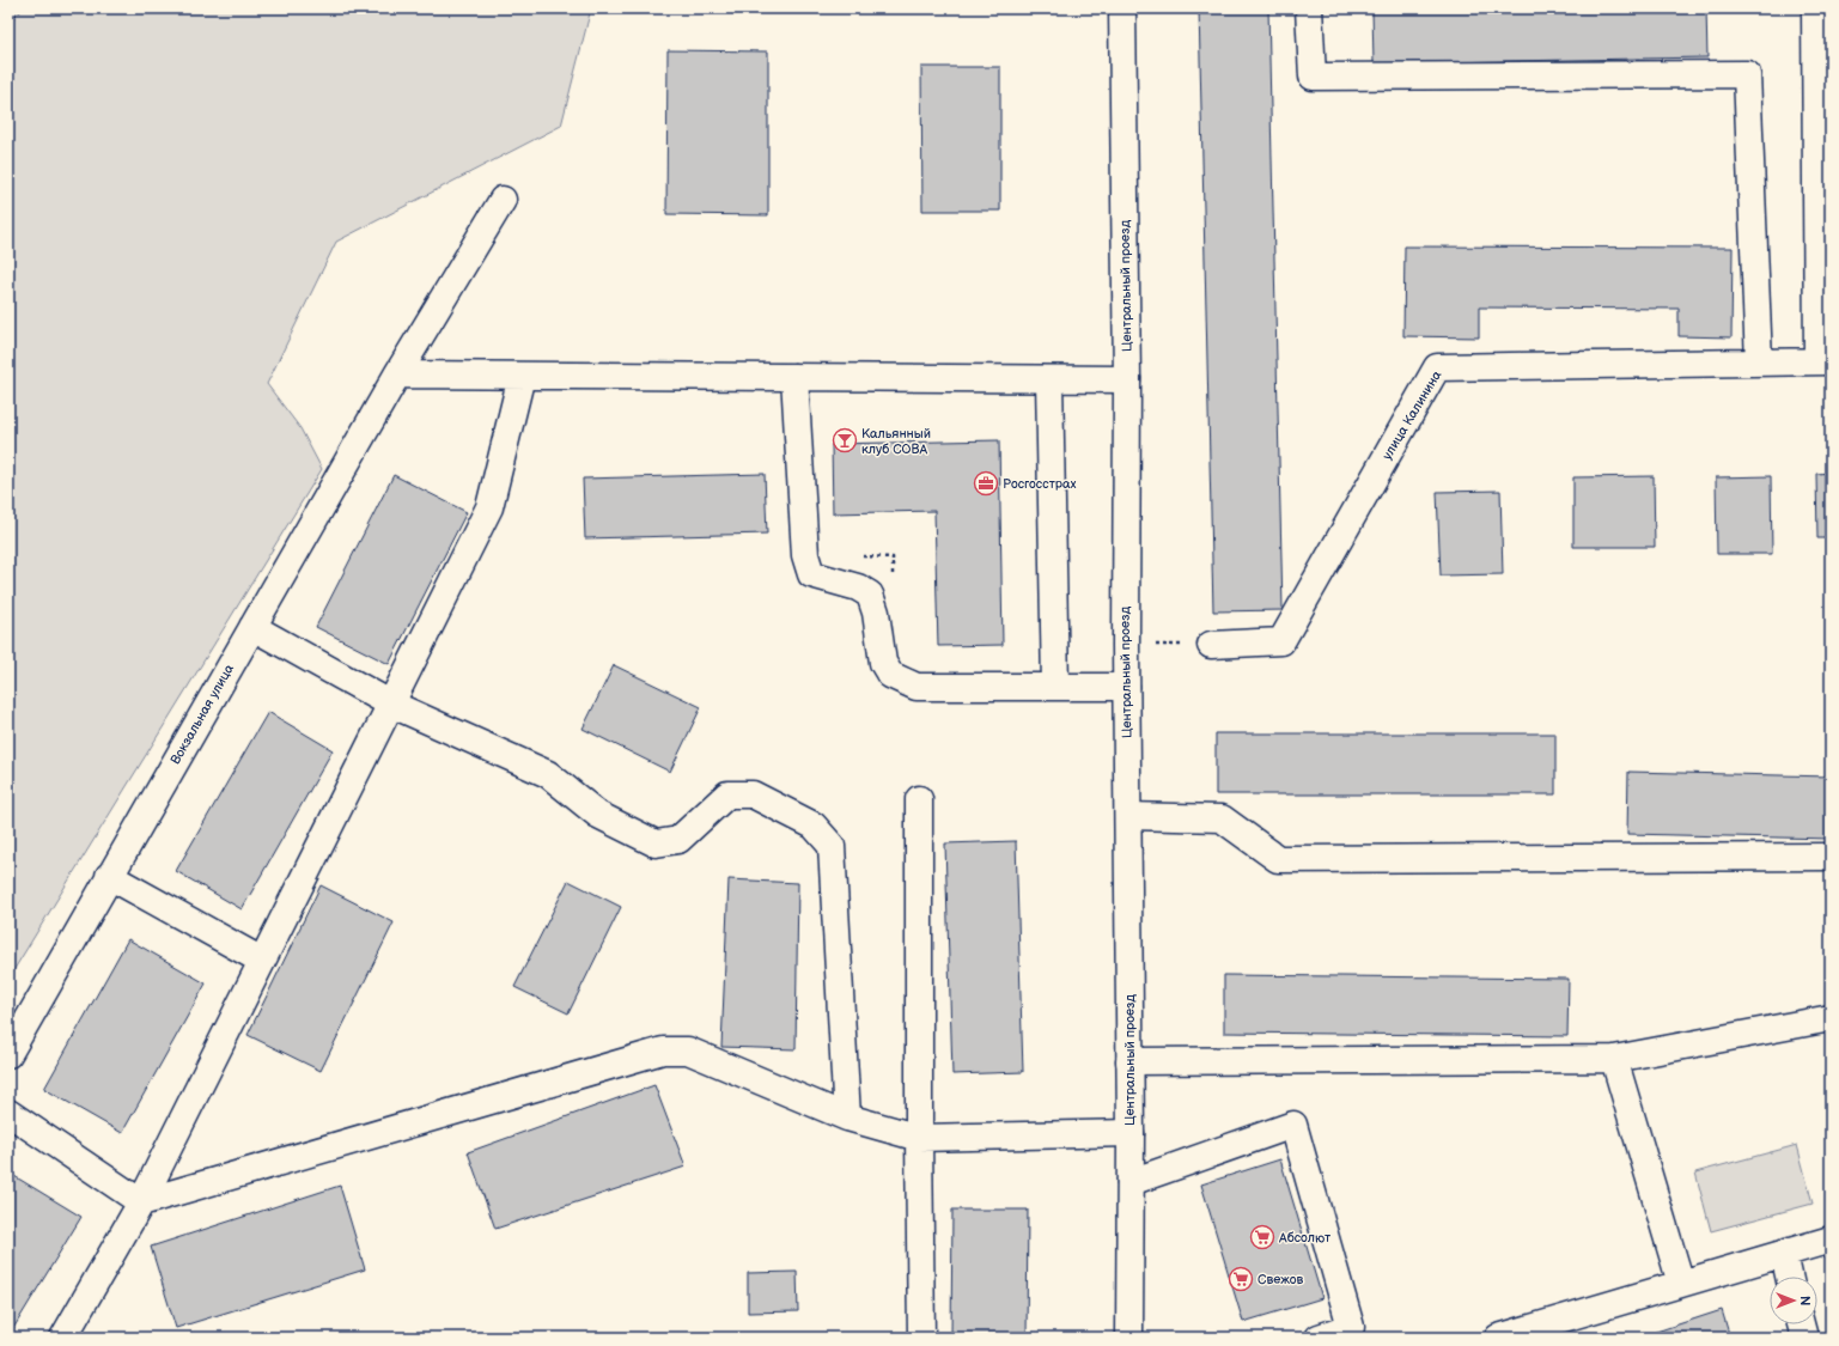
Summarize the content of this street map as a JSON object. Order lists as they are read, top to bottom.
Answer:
{
  "streets": {
    "street": ["Центральный проезд", "улица Калинина", "Вокзальная улица"]
  },
  "places": {
    "bar": ["Кальянный клуб СОВА"],
    "office": ["Росгосстрах"],
    "supermarket": ["Абсолют", "Свежов"]
  },
  "north": "right"
}
